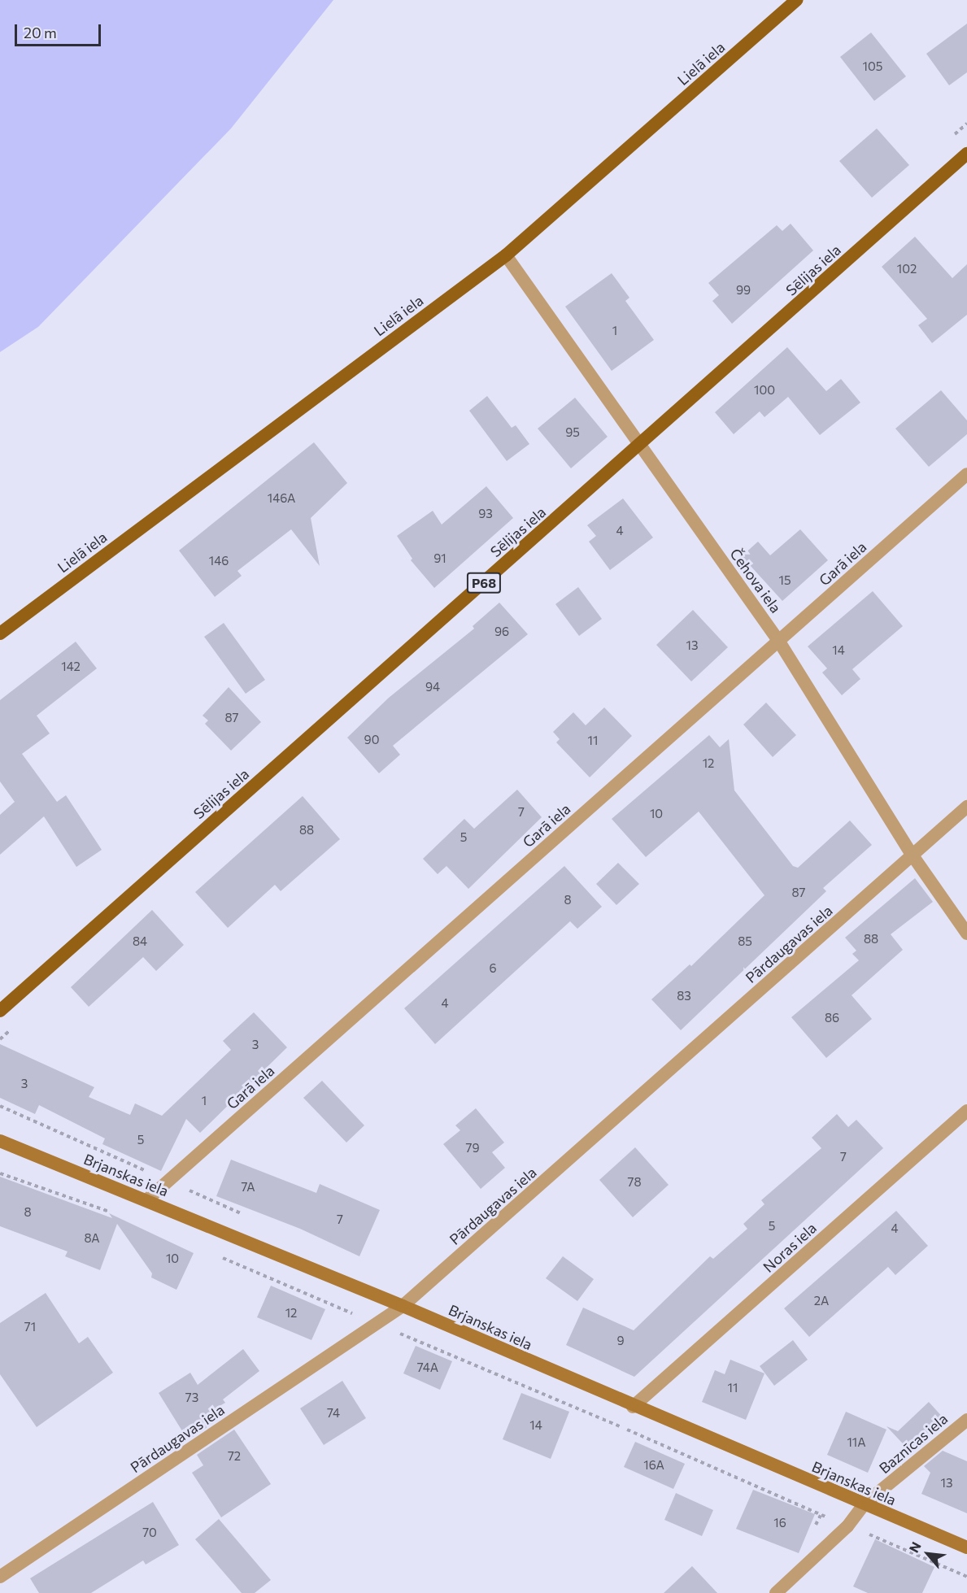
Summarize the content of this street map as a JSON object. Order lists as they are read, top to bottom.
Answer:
{
  "streets": {
    "main road": [
      "Lielā iela",
      "Sēlijas iela",
      "P68",
      "Brjanskas iela"
    ],
    "street": [
      "Garā iela",
      "Čehova iela",
      "Pārdaugavas iela",
      "Noras iela",
      "Baznīcas iela"
    ]
  },
  "crossings": [
    ["Lielā iela", "Čehova iela"],
    ["Sēlijas iela", "Čehova iela"],
    ["Garā iela", "Čehova iela"],
    ["Garā iela", "Brjanskas iela"],
    ["Čehova iela", "Pārdaugavas iela"],
    ["Pārdaugavas iela", "Brjanskas iela"],
    ["Brjanskas iela", "Noras iela"],
    ["Brjanskas iela", "Baznīcas iela"]
  ],
  "house_numbers": [
    "105",
    "102",
    "99",
    "1",
    "100",
    "95",
    "146A",
    "93",
    "4",
    "91",
    "146",
    "15",
    "96",
    "13",
    "14",
    "142",
    "94",
    "87",
    "90",
    "11",
    "12",
    "7",
    "10",
    "88",
    "5",
    "87",
    "8",
    "88",
    "84",
    "85",
    "6",
    "83",
    "4",
    "86",
    "3",
    "3",
    "1",
    "5",
    "79",
    "7",
    "78",
    "7A",
    "8",
    "7",
    "5",
    "4",
    "8A",
    "10",
    "2A",
    "12",
    "71",
    "9",
    "74A",
    "11",
    "73",
    "74",
    "14",
    "11A",
    "72",
    "16A",
    "13",
    "16",
    "70"
  ],
  "scale_bar": "20 m",
  "north": "top left"
}
